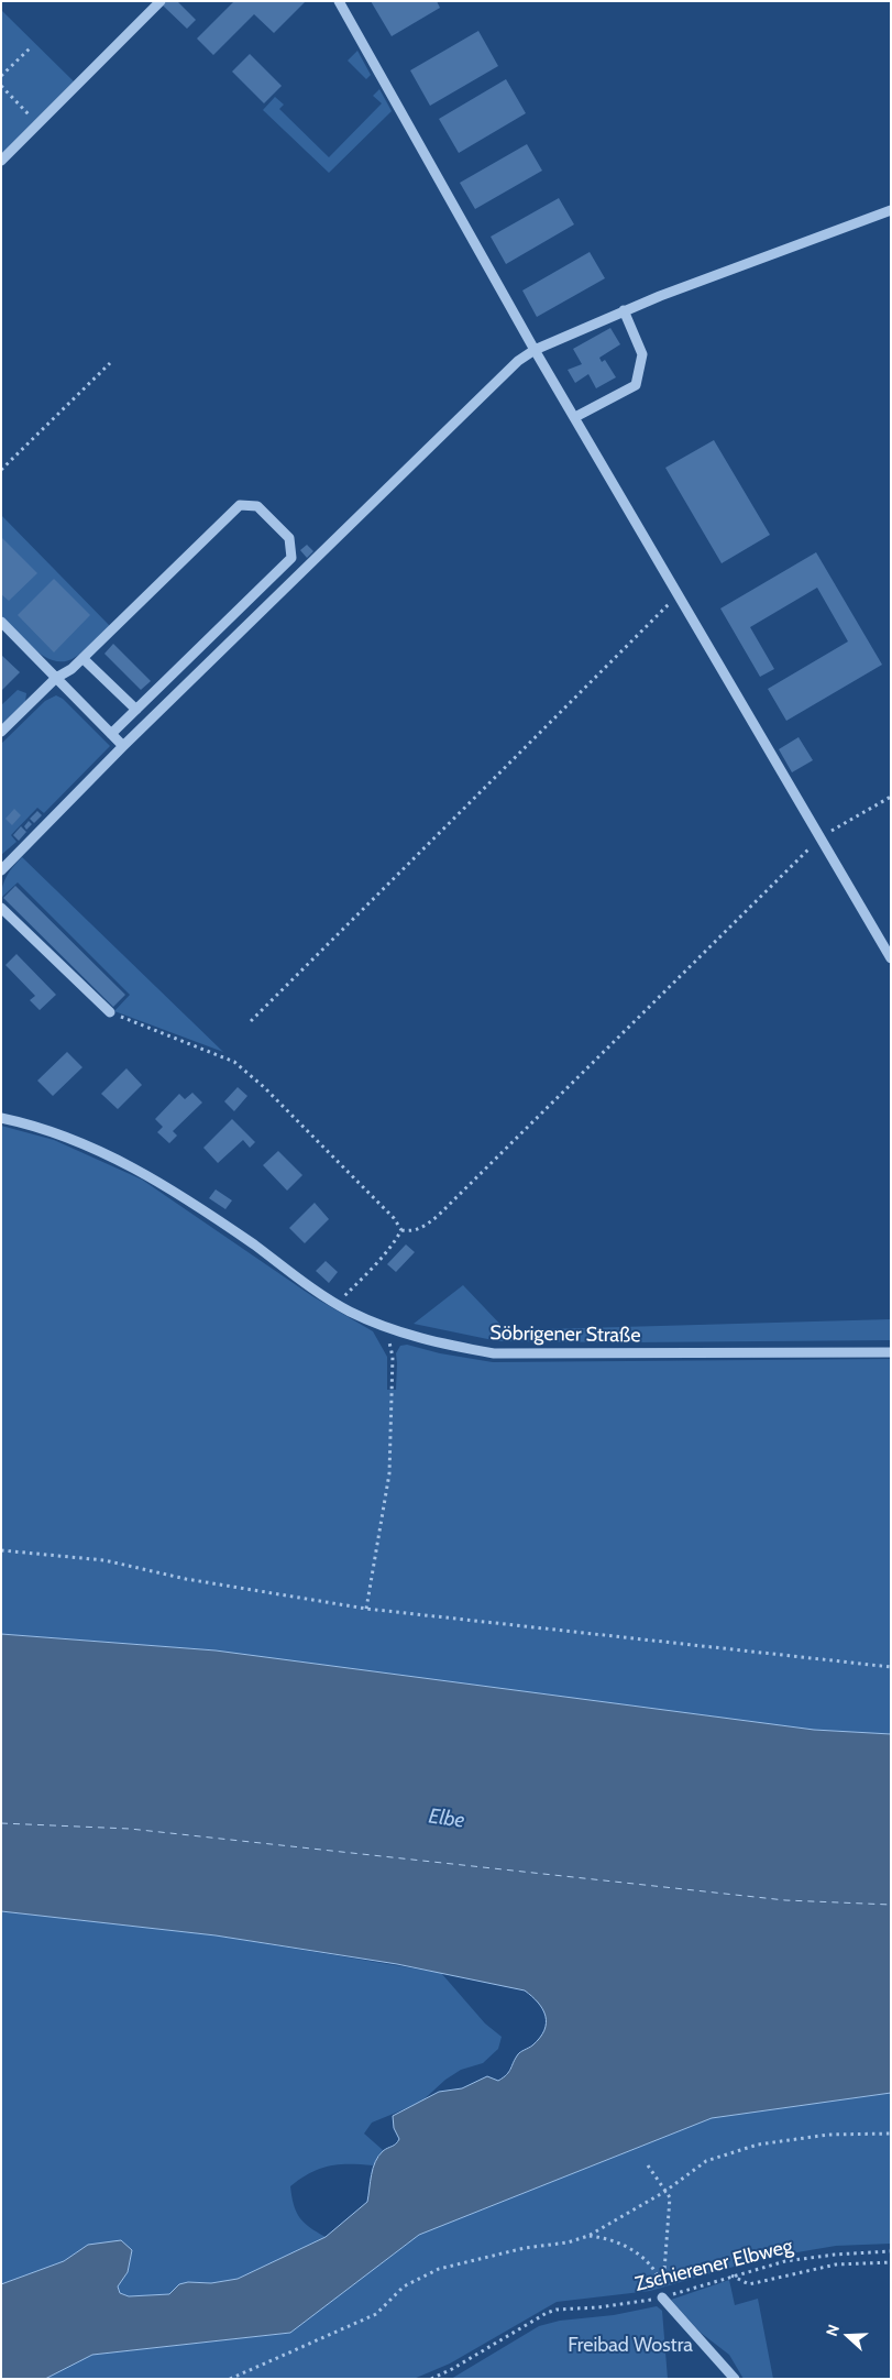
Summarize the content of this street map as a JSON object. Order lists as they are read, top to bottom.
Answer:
{
  "streets": {
    "street": ["Söbrigener Straße"],
    "path": ["Zschierener Elbweg"]
  },
  "water": ["Elbe"],
  "parks": ["Freibad Wostra"],
  "north": "left"
}
